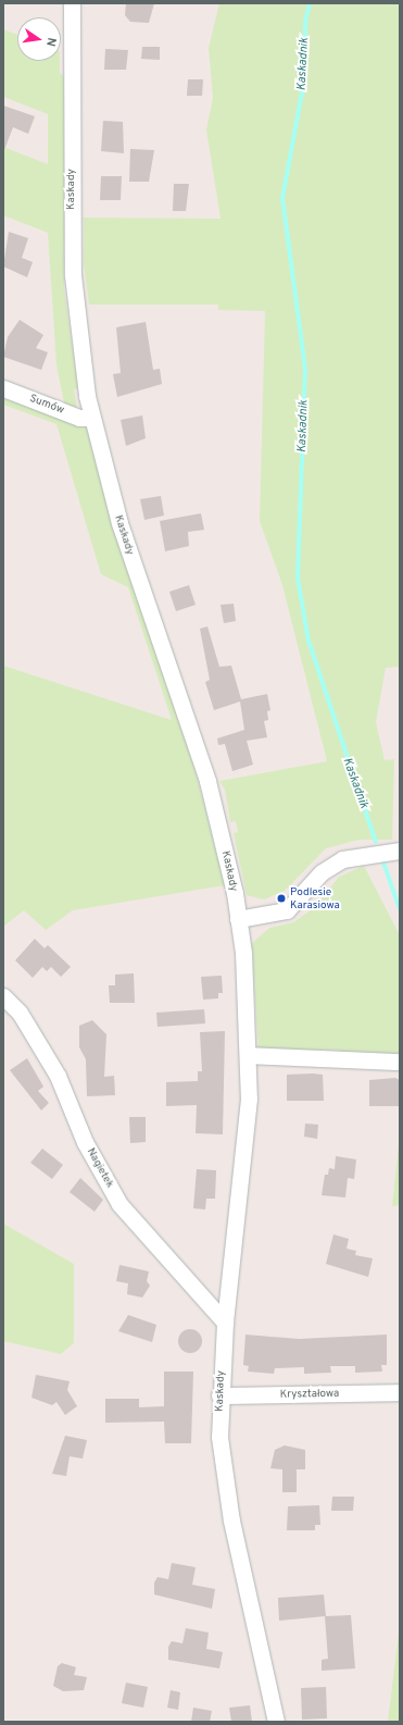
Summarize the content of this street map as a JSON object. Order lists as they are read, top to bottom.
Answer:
{
  "streets": {
    "street": [
      "Kaskady",
      "Sumów",
      "Nagietek",
      "Kryształowa"
    ]
  },
  "crossings": [
    ["Kaskady", "Sumów"],
    ["Kaskady", "Nagietek"],
    ["Kaskady", "Kryształowa"]
  ],
  "water": ["Kaskadnik"],
  "places": ["Podlesie Karasiowa"],
  "north": "right"
}
